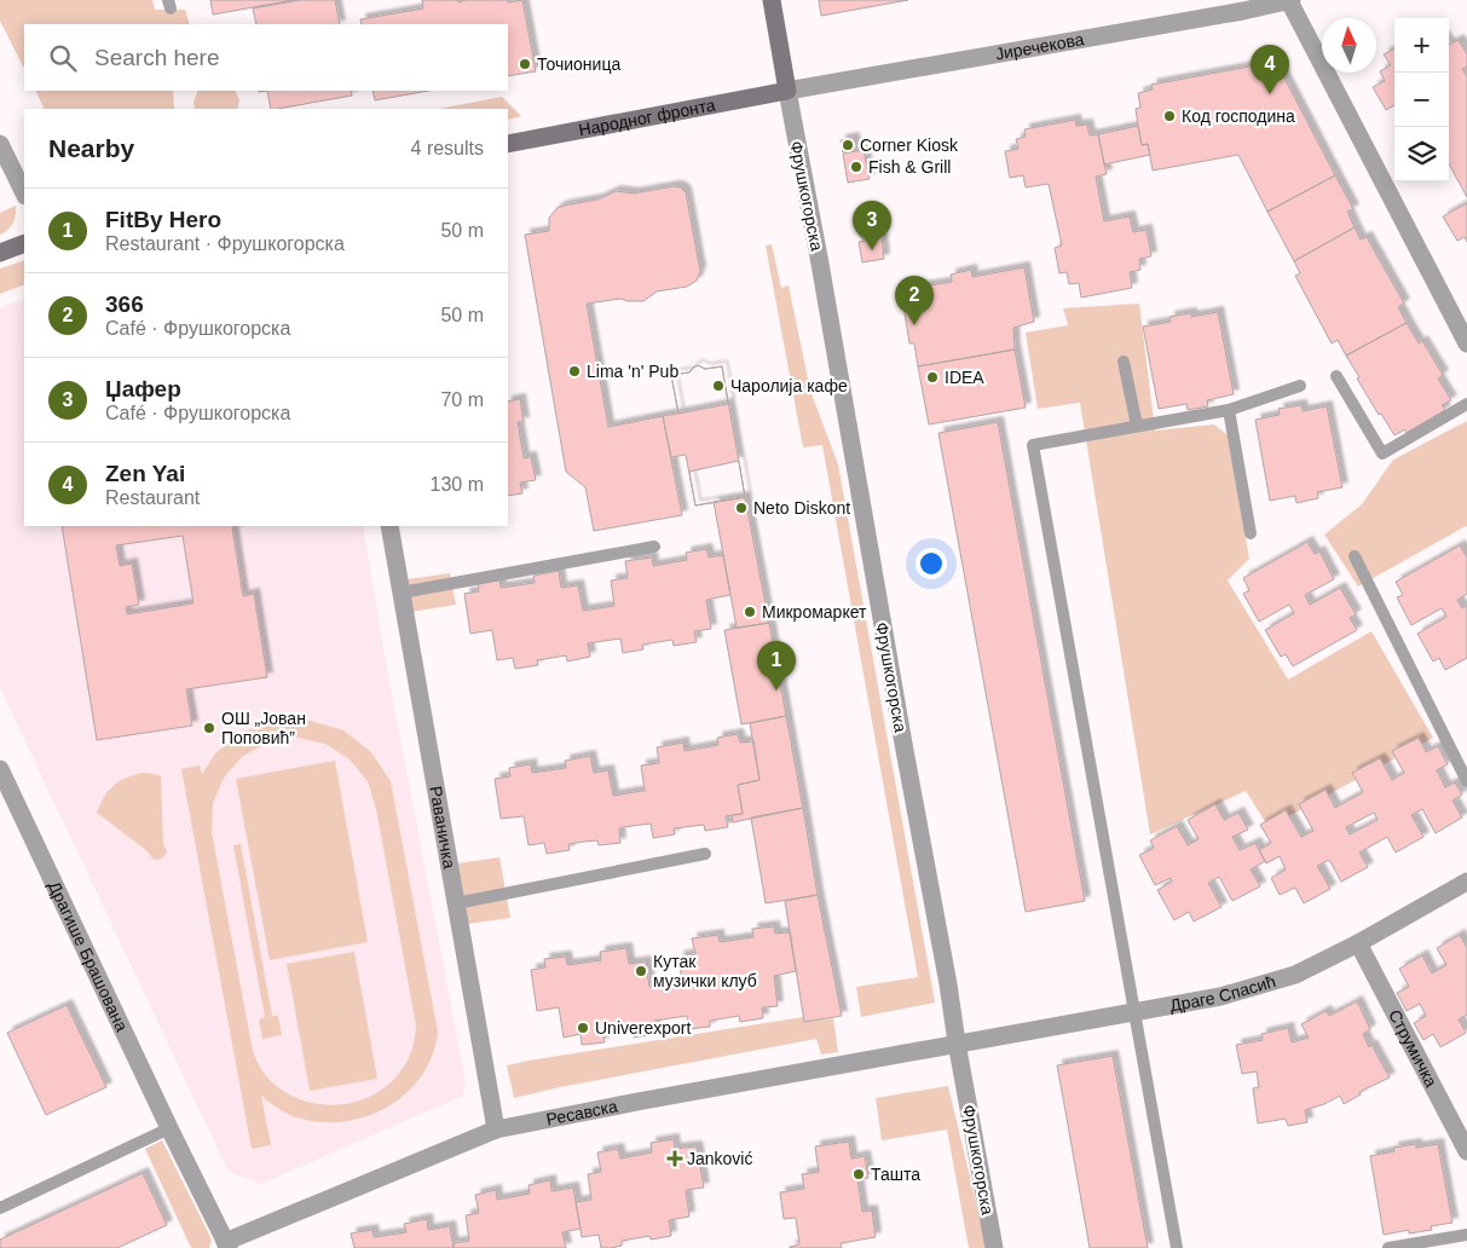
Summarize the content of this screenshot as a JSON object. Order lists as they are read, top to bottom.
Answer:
{
  "streets": {
    "street": [
      "Јиречекова",
      "Народног фронта",
      "Фрушкогорска",
      "Раваничка",
      "Драгише Брашована",
      "Драге Спасић",
      "Струмичка",
      "Ресавска"
    ]
  },
  "crossings": [
    ["Јиречекова", "Народног фронта"],
    ["Јиречекова", "Фрушкогорска"],
    ["Народног фронта", "Фрушкогорска"],
    ["Фрушкогорска", "Драге Спасић"],
    ["Фрушкогорска", "Ресавска"],
    ["Раваничка", "Ресавска"],
    ["Драгише Брашована", "Ресавска"],
    ["Драге Спасић", "Струмичка"],
    ["Драге Спасић", "Ресавска"]
  ],
  "places": {
    "other": [
      "Точионица",
      "Код господина",
      "Corner Kiosk",
      "Fish & Grill",
      "Lima 'n' Pub",
      "IDEA",
      "Чаролија кафе",
      "Neto Diskont",
      "Микромаркет",
      "ОШ „Јован Поповић”",
      "Кутак музички клуб",
      "Univerexport",
      "Ташта"
    ],
    "health": ["Janković"]
  },
  "north": "top",
  "page": {
    "map_buttons": ["+", "−"],
    "search": "Search here",
    "pins": [
      "4",
      "3",
      "2",
      "1"
    ],
    "heading": ["Nearby", "4 results"],
    "list": [
      {
        "mark": "1",
        "name": "FitBy Hero",
        "note": "Restaurant · Фрушкогорска",
        "value": "50 m"
      },
      {
        "mark": "2",
        "name": "366",
        "note": "Café · Фрушкогорска",
        "value": "50 m"
      },
      {
        "mark": "3",
        "name": "Џафер",
        "note": "Café · Фрушкогорска",
        "value": "70 m"
      },
      {
        "mark": "4",
        "name": "Zen Yai",
        "note": "Restaurant",
        "value": "130 m"
      }
    ]
  }
}
